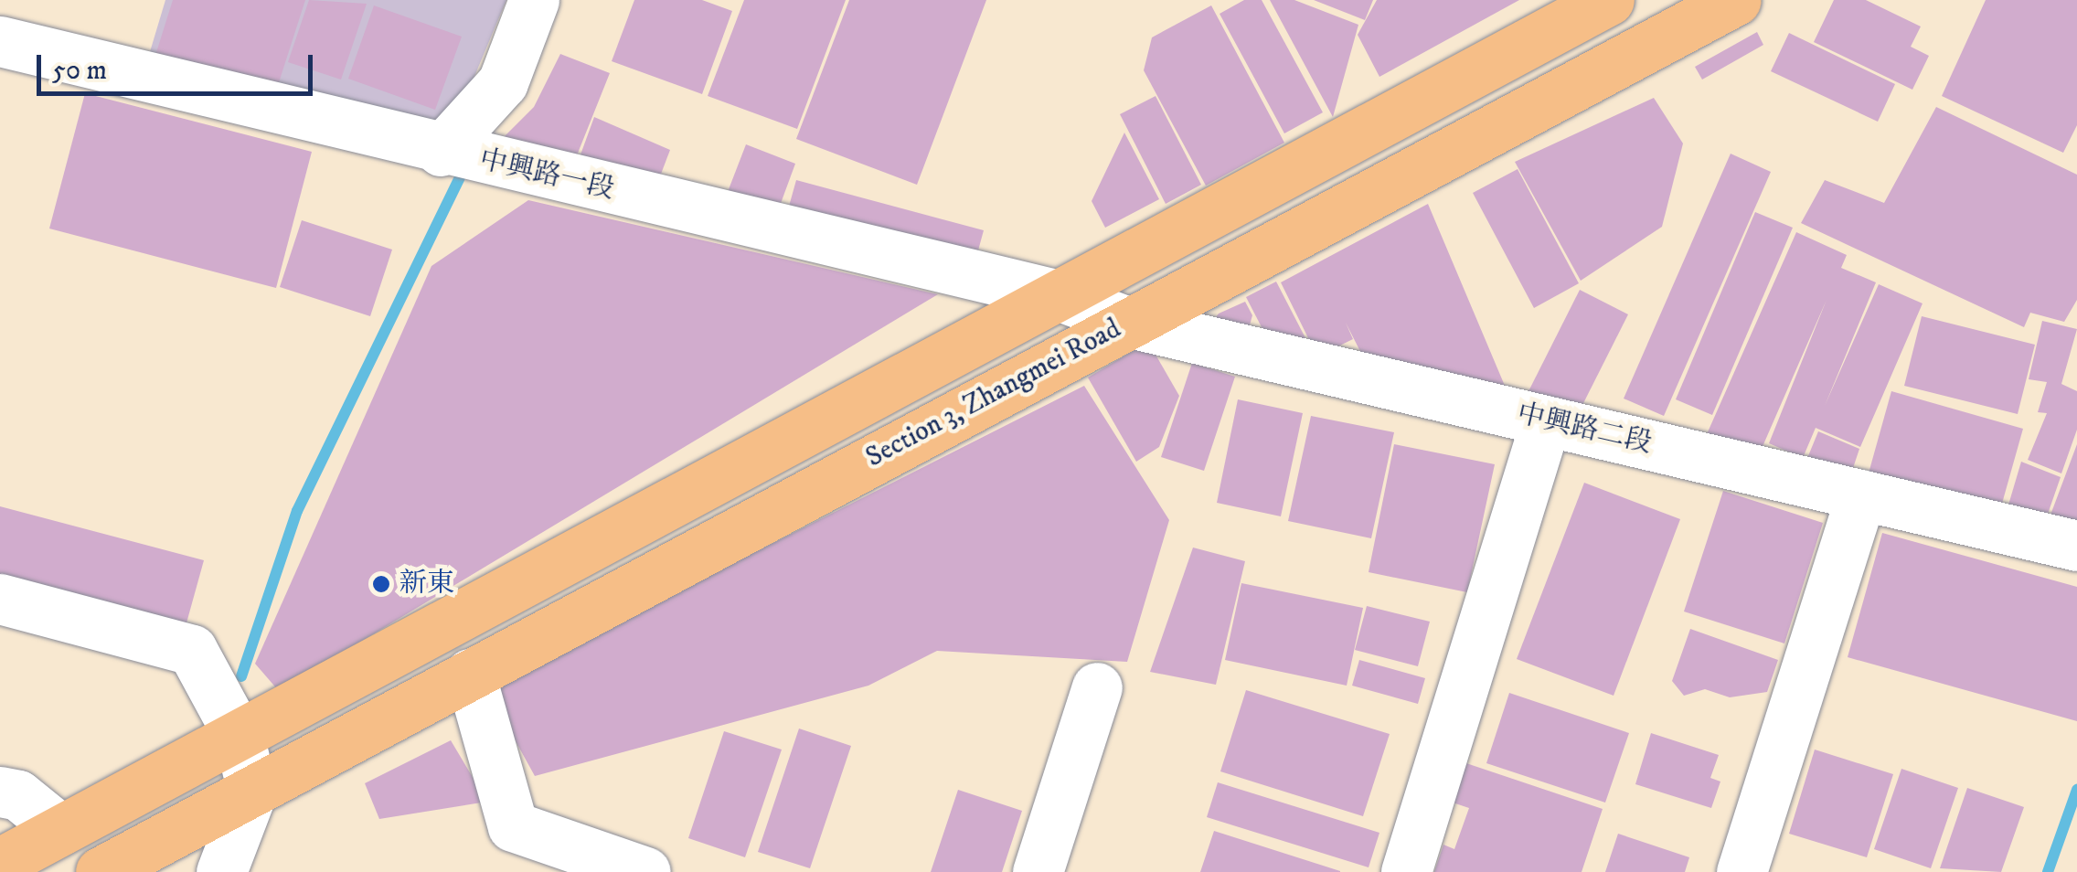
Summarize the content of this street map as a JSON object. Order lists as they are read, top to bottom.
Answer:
{
  "streets": {
    "main road": ["Section 3, Zhangmei Road"],
    "street": ["中興路一段", "中興路二段"]
  },
  "crossings": [
    ["中興路一段", "Section 3, Zhangmei Road"],
    ["中興路一段", "中興路二段"],
    ["Section 3, Zhangmei Road", "中興路二段"]
  ],
  "places": ["新東"],
  "scale_bar": "50 m"
}
